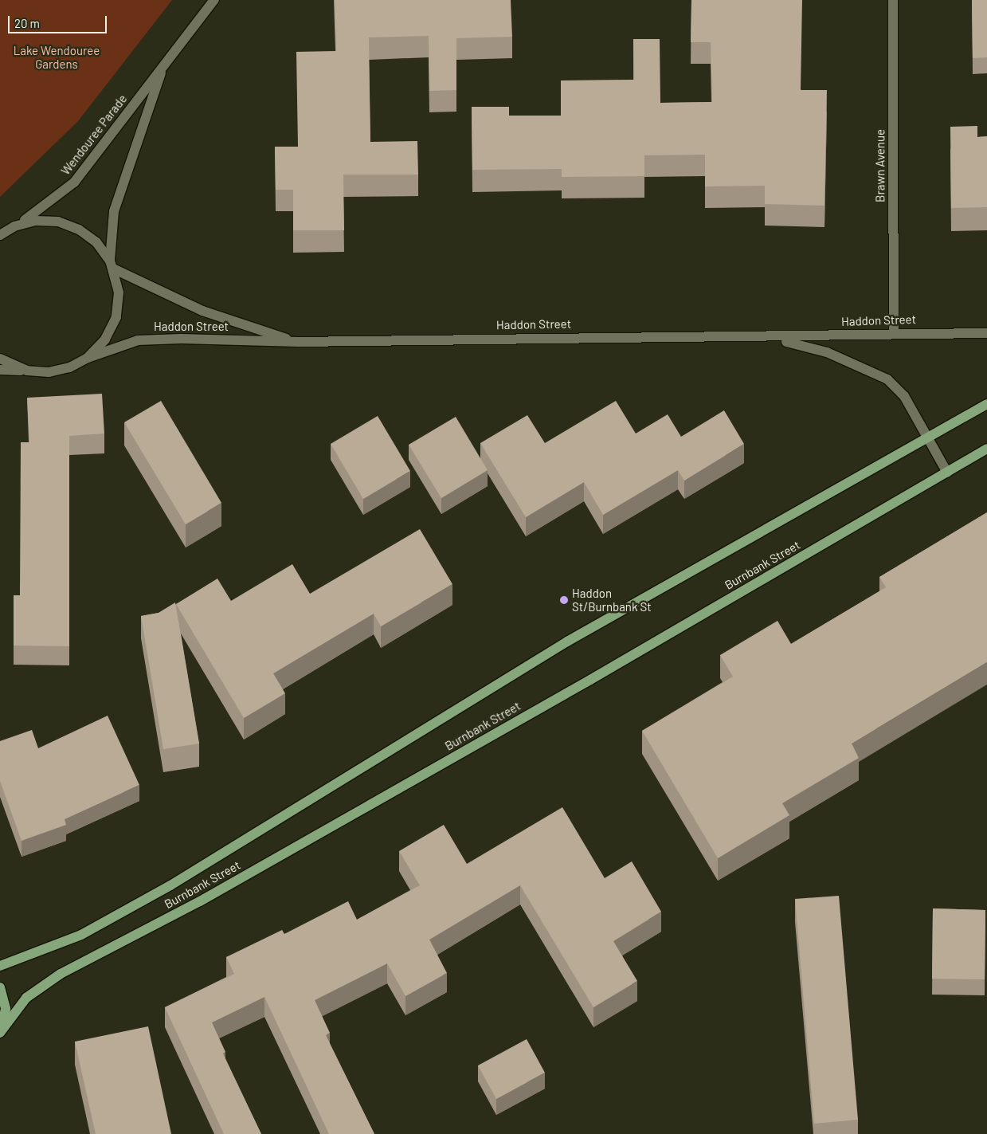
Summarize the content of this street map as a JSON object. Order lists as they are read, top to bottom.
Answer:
{
  "streets": {
    "main road": ["Burnbank Street"],
    "street": ["Wendouree Parade", "Brawn Avenue", "Haddon Street"]
  },
  "crossings": [
    ["Wendouree Parade", "Haddon Street"],
    ["Brawn Avenue", "Haddon Street"],
    ["Haddon Street", "Burnbank Street"]
  ],
  "parks": ["Lake Wendouree Gardens"],
  "places": ["Haddon St/Burnbank St"],
  "scale_bar": "20 m"
}
